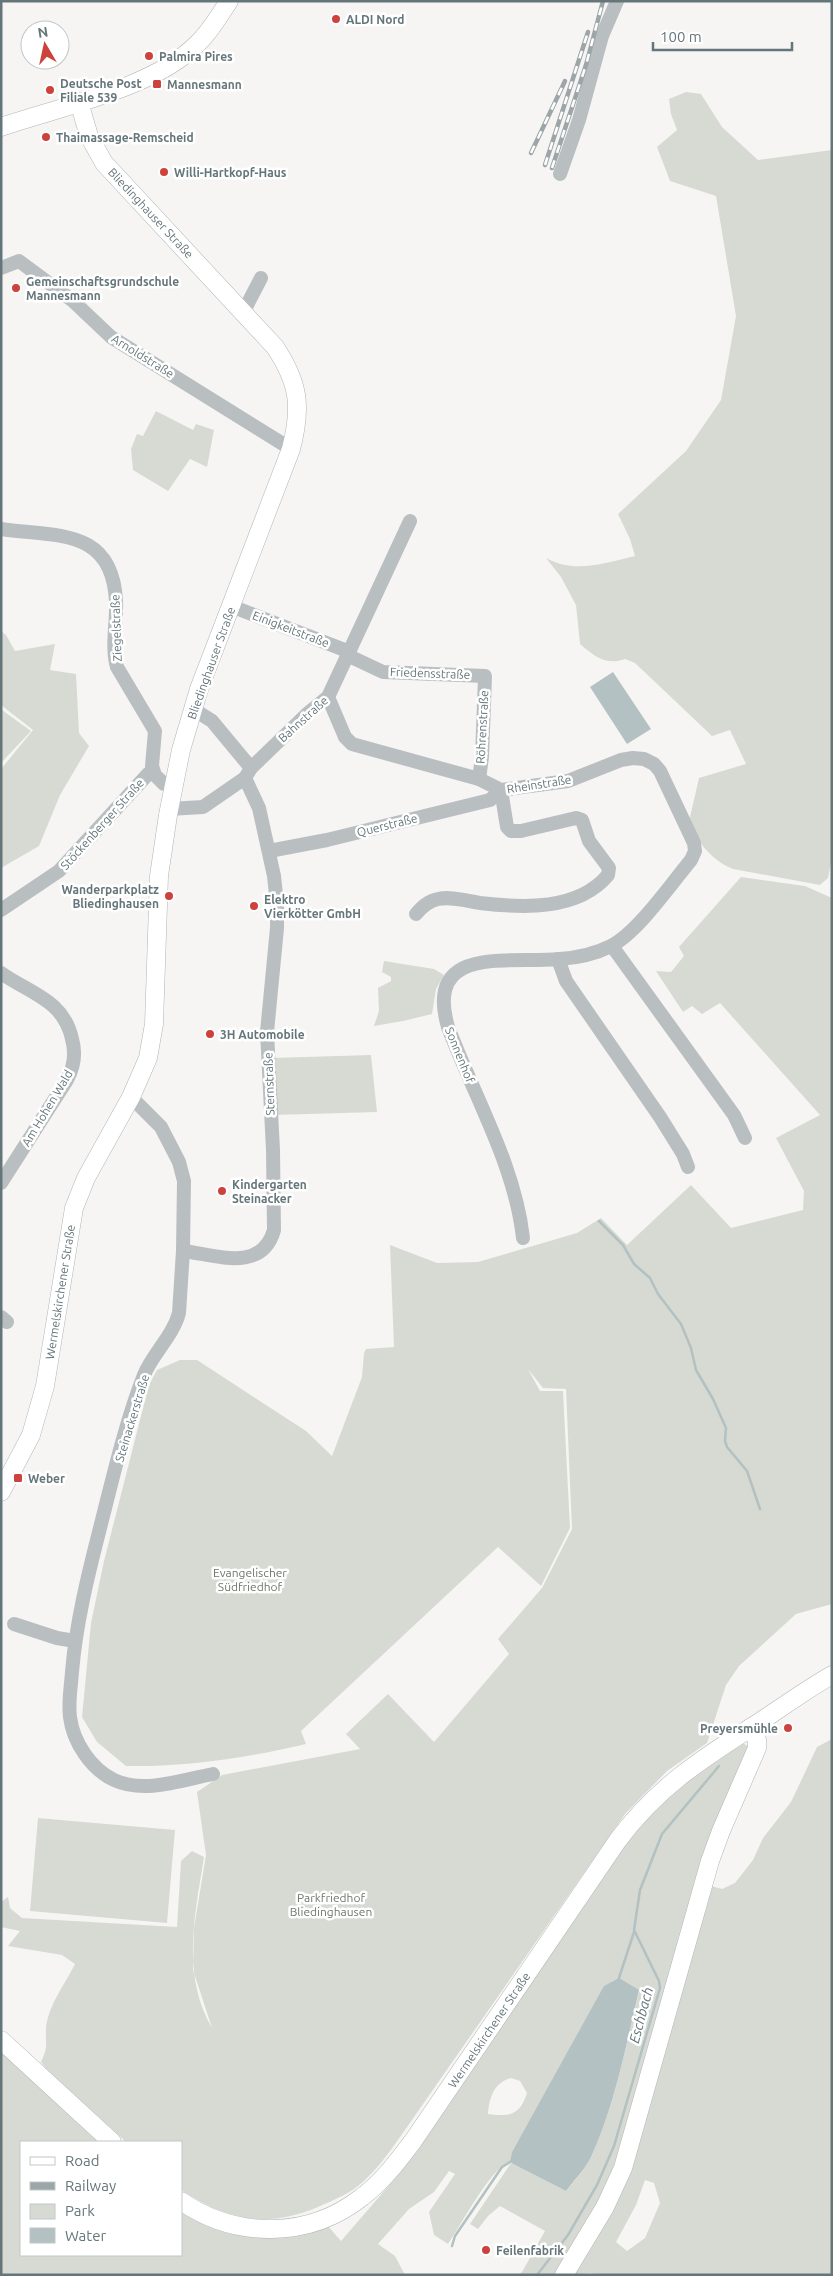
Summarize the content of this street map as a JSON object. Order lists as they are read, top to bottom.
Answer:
{
  "streets": {
    "main road": ["Bliedinghauser Straße", "Wermelskirchener Straße"],
    "street": [
      "Arnoldstraße",
      "Ziegelstraße",
      "Einigkeitstraße",
      "Friedensstraße",
      "Bahnstraße",
      "Röhrenstraße",
      "Rheinstraße",
      "Stöckenberger Straße",
      "Querstraße",
      "Sonnenhof",
      "Sternstraße",
      "Am Hohen Wald",
      "Steinackerstraße"
    ]
  },
  "crossings": [
    ["Bliedinghauser Straße", "Arnoldstraße"],
    ["Bliedinghauser Straße", "Einigkeitstraße"],
    ["Bliedinghauser Straße", "Bahnstraße"],
    ["Bliedinghauser Straße", "Sternstraße"],
    ["Bliedinghauser Straße", "Wermelskirchener Straße"],
    ["Bliedinghauser Straße", "Steinackerstraße"],
    ["Ziegelstraße", "Stöckenberger Straße"],
    ["Einigkeitstraße", "Friedensstraße"],
    ["Einigkeitstraße", "Bahnstraße"],
    ["Friedensstraße", "Bahnstraße"],
    ["Friedensstraße", "Röhrenstraße"],
    ["Bahnstraße", "Rheinstraße"],
    ["Bahnstraße", "Sternstraße"],
    ["Röhrenstraße", "Rheinstraße"],
    ["Rheinstraße", "Querstraße"],
    ["Rheinstraße", "Sonnenhof"],
    ["Querstraße", "Sternstraße"],
    ["Sternstraße", "Steinackerstraße"],
    ["Wermelskirchener Straße", "Steinackerstraße"]
  ],
  "water": ["Eschbach"],
  "parks": ["Evangelischer Südfriedhof", "Parkfriedhof Bliedinghausen"],
  "places": {
    "other": [
      "ALDI Nord",
      "Palmira Pires",
      "Deutsche Post Filiale 539",
      "Thaimassage-Remscheid",
      "Willi-Hartkopf-Haus",
      "Gemeinschaftsgrundschule Mannesmann",
      "Wanderparkplatz Bliedinghausen",
      "Elektro Vierkötter GmbH",
      "3H Automobile",
      "Kindergarten Steinacker",
      "Preyersmühle",
      "Feilenfabrik"
    ],
    "transit": ["Mannesmann", "Weber"]
  },
  "legend": [
    "Road",
    "Railway",
    "Park",
    "Water"
  ],
  "scale_bar": "100 m",
  "north": "top"
}
